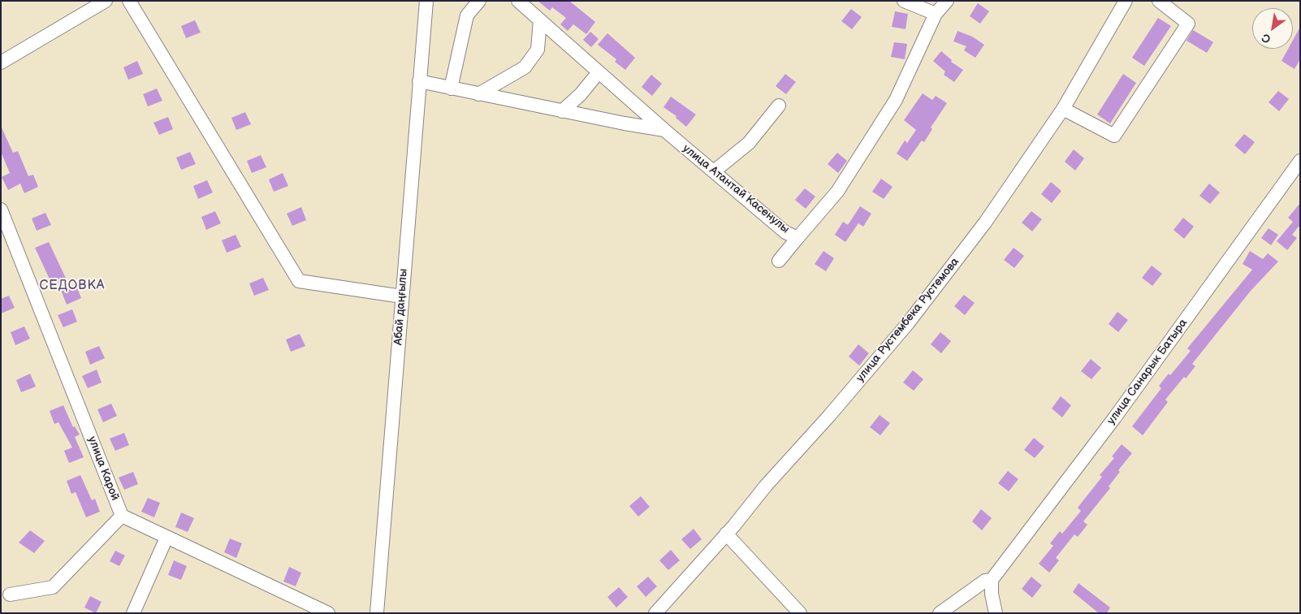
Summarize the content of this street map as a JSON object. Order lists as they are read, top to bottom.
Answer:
{
  "streets": {
    "street": [
      "улица Атантай Касенулы",
      "Абай даңғылы",
      "улица Рустембека Рустемова",
      "улица Санарык Батыра",
      "улица Карой"
    ]
  },
  "districts": ["СЕДОВКА"],
  "north": "bottom left"
}
